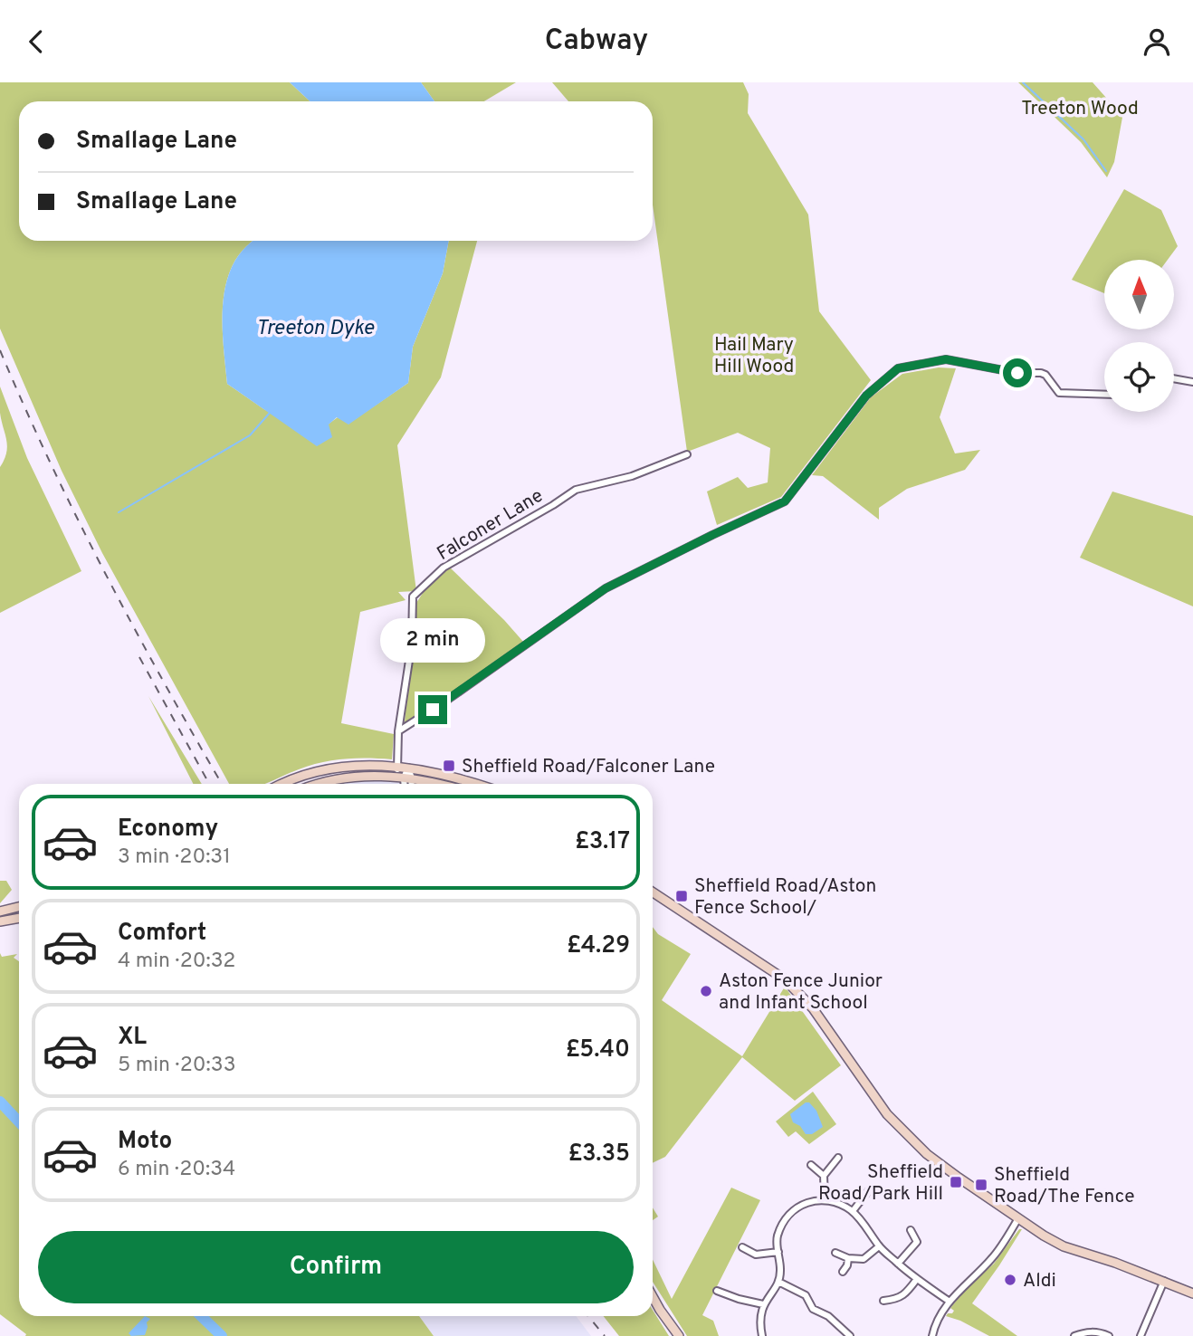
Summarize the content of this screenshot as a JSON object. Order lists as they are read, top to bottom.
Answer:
{
  "streets": {
    "street": ["Falconer Lane"]
  },
  "water": ["Treeton Dyke"],
  "parks": ["Treeton Wood", "Hail Mary Hill Wood"],
  "places": {
    "transit": [
      "Sheffield Road/Falconer Lane",
      "Sheffield Road/Aston Fence School/",
      "Sheffield Road/Park Hill",
      "Sheffield Road/The Fence"
    ],
    "other": ["Aston Fence Junior and Infant School", "Aldi"]
  },
  "north": "top",
  "page": {
    "header": "Cabway",
    "banner": ["Smallage Lane", "Smallage Lane"],
    "bubble": "2 min",
    "list": [
      {
        "name": "Economy",
        "note": "3 min · 20:31",
        "value": "£3.17"
      },
      {
        "name": "Comfort",
        "note": "4 min · 20:32",
        "value": "£4.29"
      },
      {
        "name": "XL",
        "note": "5 min · 20:33",
        "value": "£5.40"
      },
      {
        "name": "Moto",
        "note": "6 min · 20:34",
        "value": "£3.35"
      }
    ],
    "buttons": "Confirm"
  }
}
